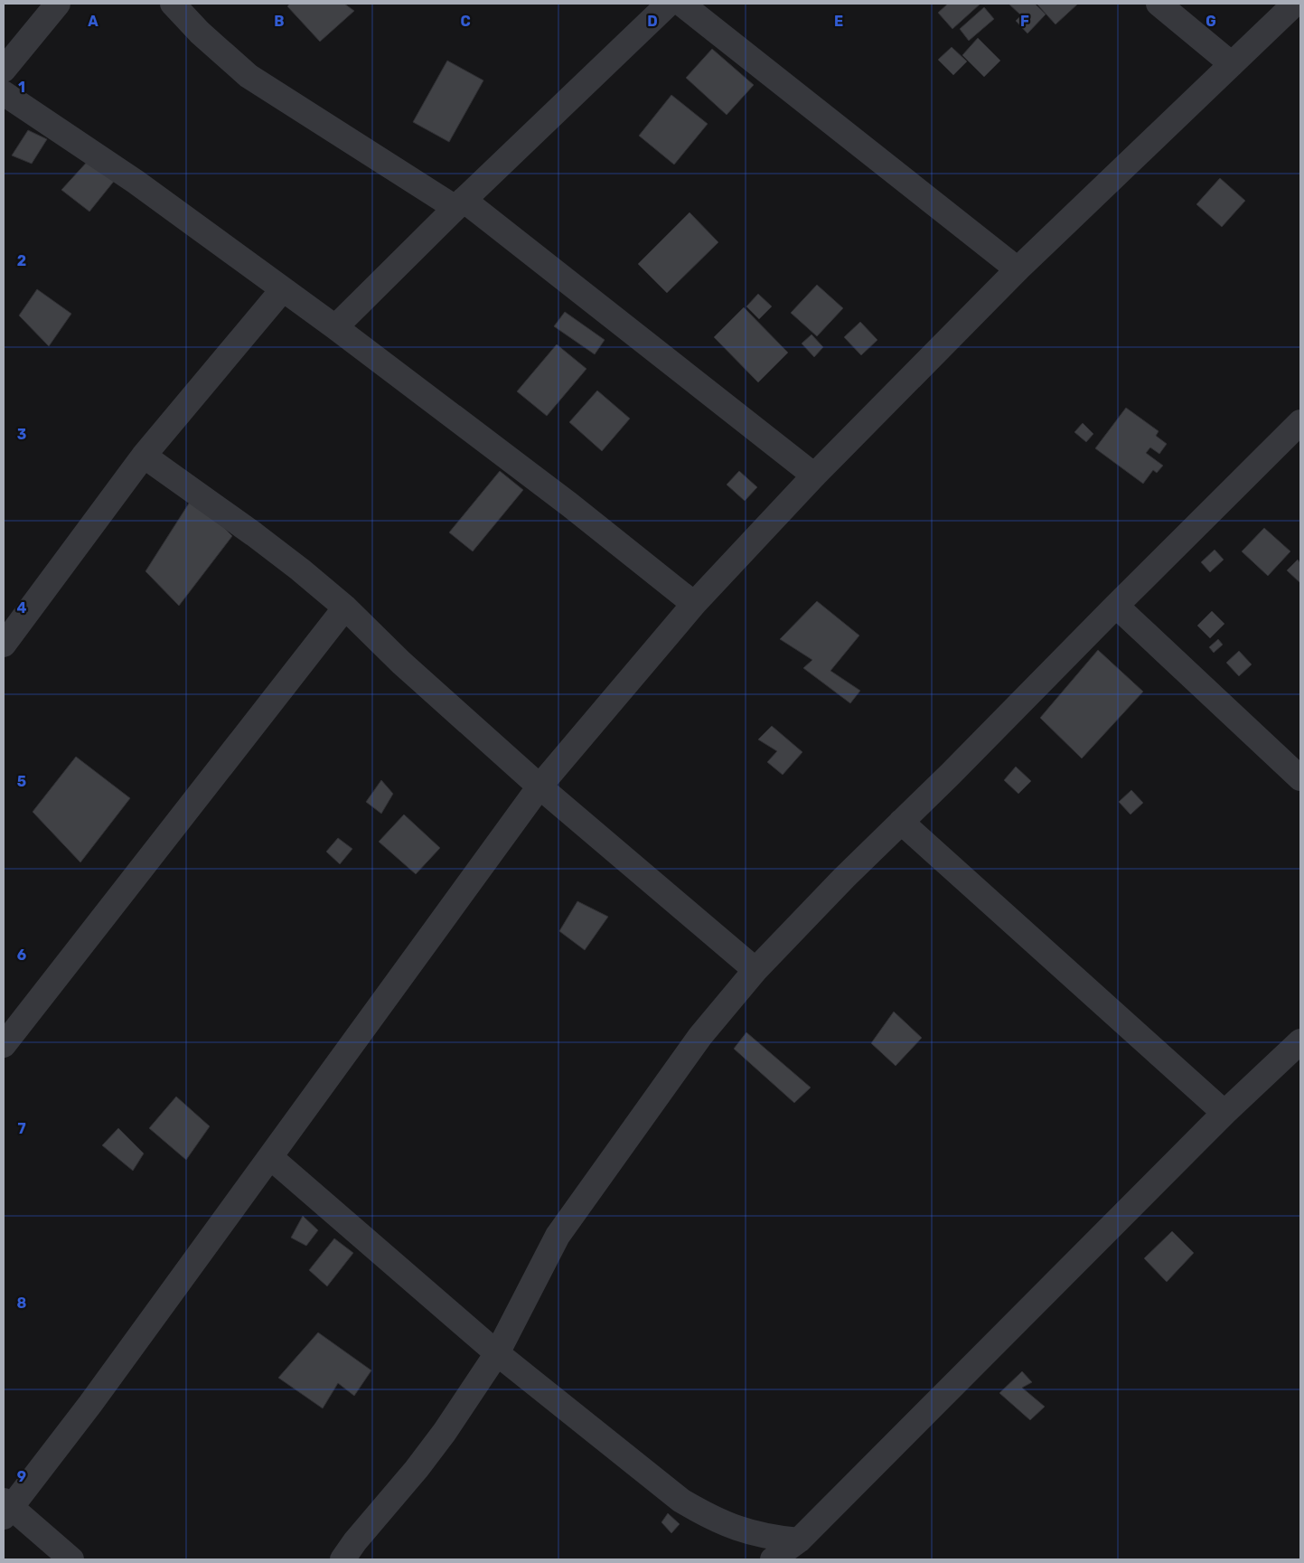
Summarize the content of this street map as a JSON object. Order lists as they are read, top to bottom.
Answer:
{
  "grid": {
    "columns": [
      "A",
      "B",
      "C",
      "D",
      "E",
      "F",
      "G"
    ],
    "rows": [
      "1",
      "2",
      "3",
      "4",
      "5",
      "6",
      "7",
      "8",
      "9"
    ]
  }
}
